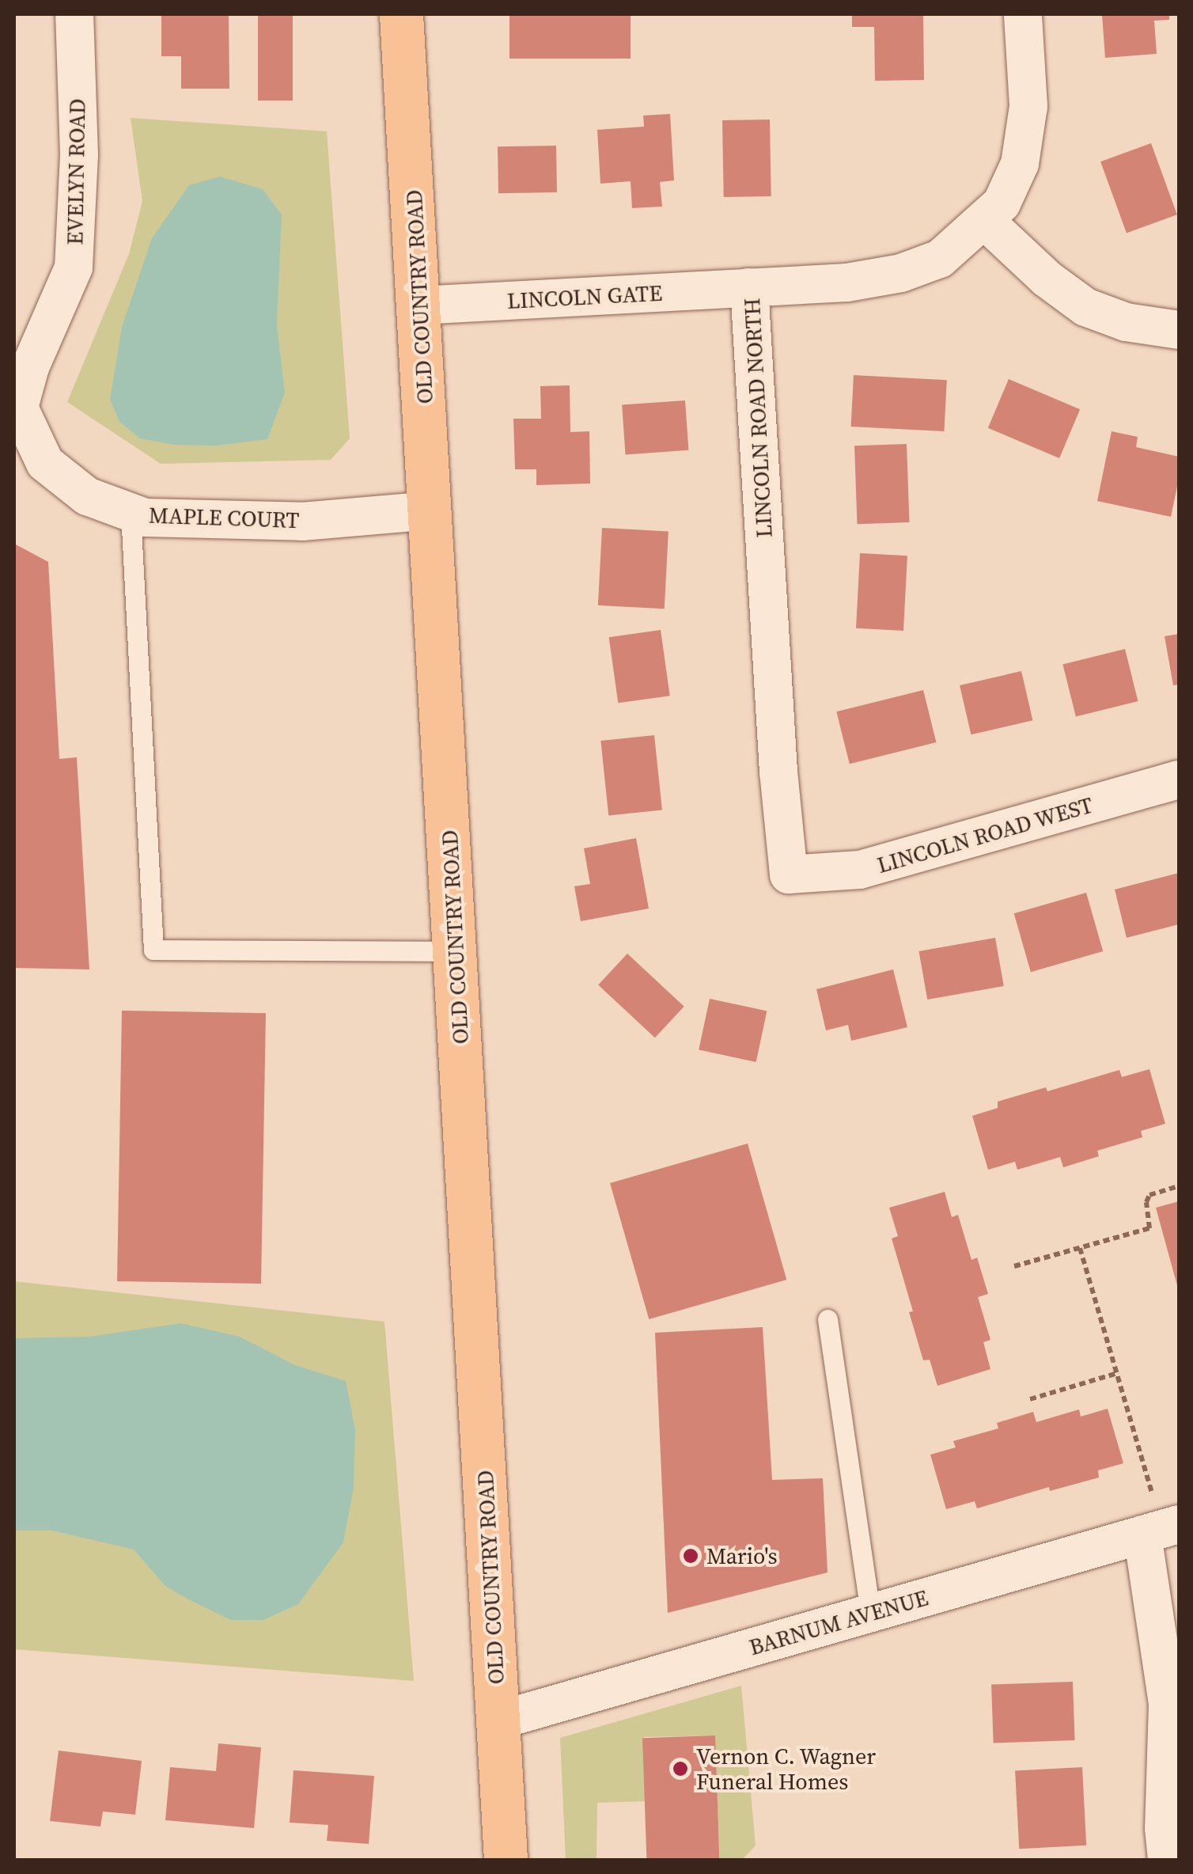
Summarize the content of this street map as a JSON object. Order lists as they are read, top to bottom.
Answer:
{
  "streets": {
    "main road": ["OLD COUNTRY ROAD"],
    "street": [
      "EVELYN ROAD",
      "LINCOLN GATE",
      "LINCOLN ROAD NORTH",
      "MAPLE COURT",
      "LINCOLN ROAD WEST",
      "BARNUM AVENUE"
    ]
  },
  "crossings": [
    ["EVELYN ROAD", "MAPLE COURT"],
    ["OLD COUNTRY ROAD", "LINCOLN GATE"],
    ["OLD COUNTRY ROAD", "MAPLE COURT"],
    ["OLD COUNTRY ROAD", "BARNUM AVENUE"],
    ["LINCOLN GATE", "LINCOLN ROAD NORTH"],
    ["LINCOLN ROAD NORTH", "LINCOLN ROAD WEST"]
  ],
  "places": ["Mario's", "Vernon C. Wagner Funeral Homes"]
}
